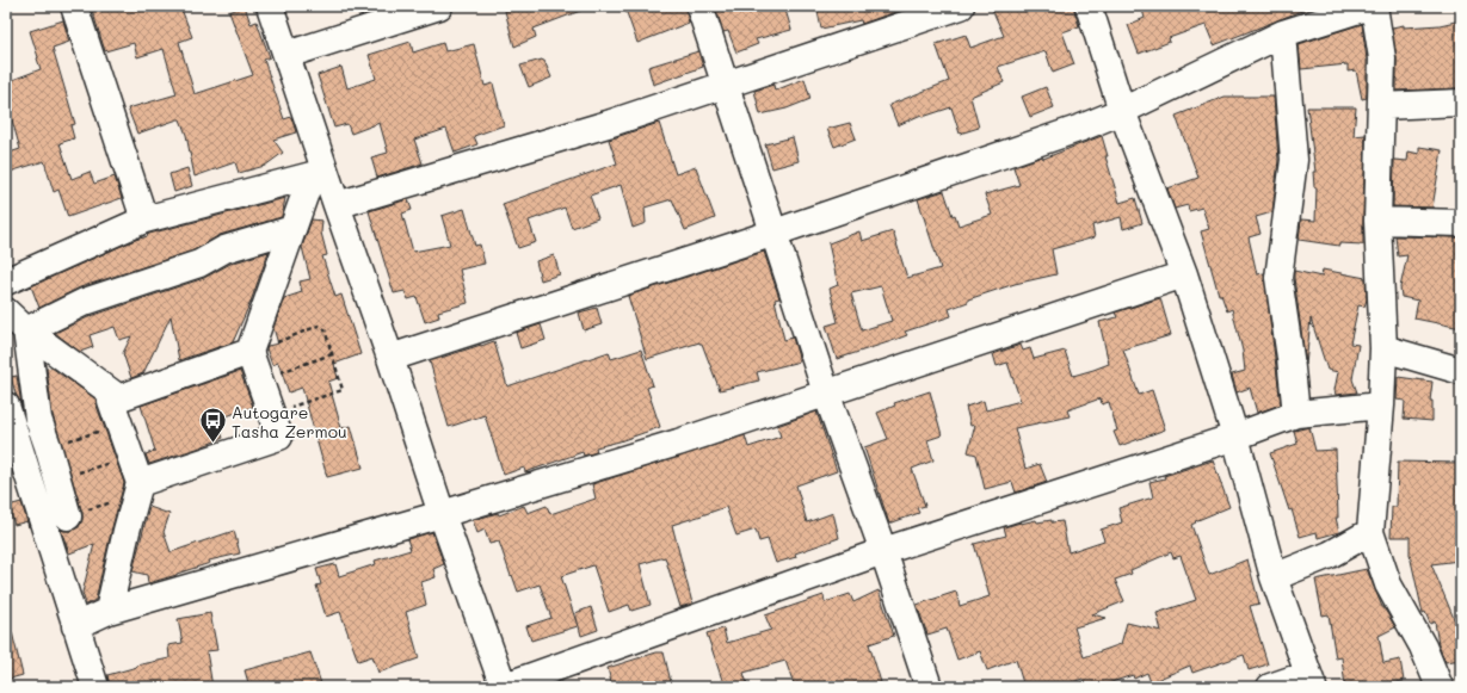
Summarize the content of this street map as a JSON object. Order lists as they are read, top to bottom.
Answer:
{
  "places": {
    "bus stop": ["Autogare Tasha Zermou"]
  }
}
